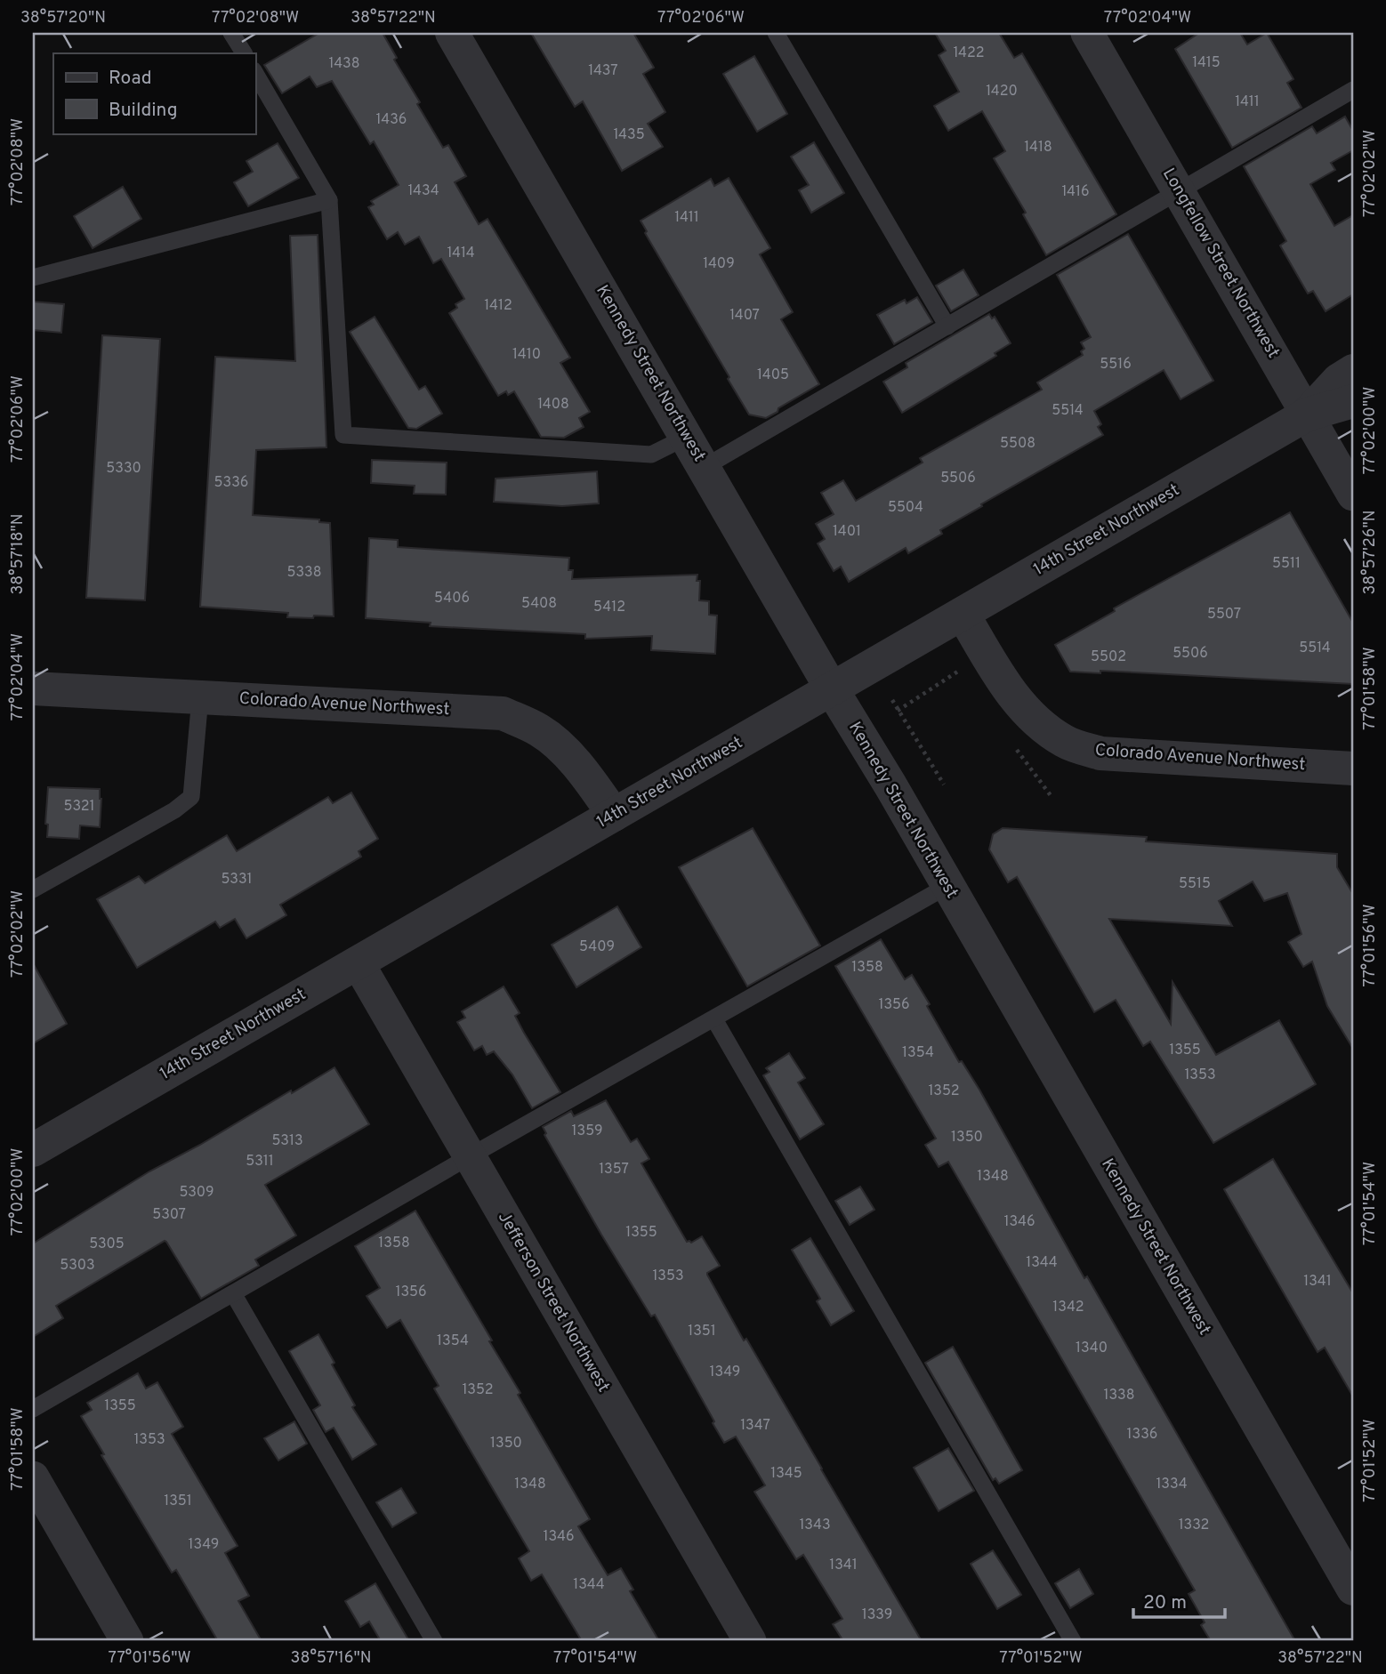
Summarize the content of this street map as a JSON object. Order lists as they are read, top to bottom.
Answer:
{
  "streets": {
    "street": [
      "Longfellow Street Northwest",
      "Kennedy Street Northwest",
      "14th Street Northwest",
      "Colorado Avenue Northwest",
      "Jefferson Street Northwest"
    ]
  },
  "crossings": [
    ["Longfellow Street Northwest", "14th Street Northwest"],
    ["Kennedy Street Northwest", "14th Street Northwest"],
    ["14th Street Northwest", "Colorado Avenue Northwest"],
    ["14th Street Northwest", "Jefferson Street Northwest"]
  ],
  "house_numbers": [
    "1422",
    "1415",
    "1438",
    "1437",
    "1420",
    "1411",
    "1436",
    "1435",
    "1418",
    "1434",
    "1416",
    "1411",
    "1414",
    "1409",
    "1412",
    "1407",
    "1410",
    "5516",
    "1405",
    "1408",
    "5514",
    "5508",
    "5330",
    "5506",
    "5336",
    "5504",
    "1401",
    "5511",
    "5338",
    "5406",
    "5408",
    "5412",
    "5507",
    "5514",
    "5506",
    "5502",
    "5321",
    "5331",
    "5515",
    "5409",
    "1358",
    "1356",
    "1355",
    "1354",
    "1353",
    "1352",
    "1359",
    "1350",
    "5313",
    "5311",
    "1357",
    "1348",
    "5309",
    "5307",
    "1346",
    "1355",
    "1358",
    "5305",
    "1344",
    "5303",
    "1353",
    "1341",
    "1356",
    "1342",
    "1351",
    "1354",
    "1340",
    "1349",
    "1352",
    "1338",
    "1355",
    "1347",
    "1336",
    "1353",
    "1350",
    "1345",
    "1348",
    "1334",
    "1351",
    "1343",
    "1332",
    "1346",
    "1349",
    "1341",
    "1344",
    "1339"
  ],
  "legend": ["Road", "Building"],
  "scale_bar": "20 m",
  "coordinates": [
    "38°57'20\"N",
    "77°02'08\"W",
    "38°57'22\"N",
    "77°02'06\"W",
    "77°02'04\"W",
    "77°02'02\"W",
    "77°02'00\"W",
    "38°57'26\"N",
    "38°57'18\"N",
    "77°01'58\"W",
    "77°01'56\"W",
    "77°01'54\"W",
    "77°01'52\"W",
    "38°57'16\"N"
  ]
}
